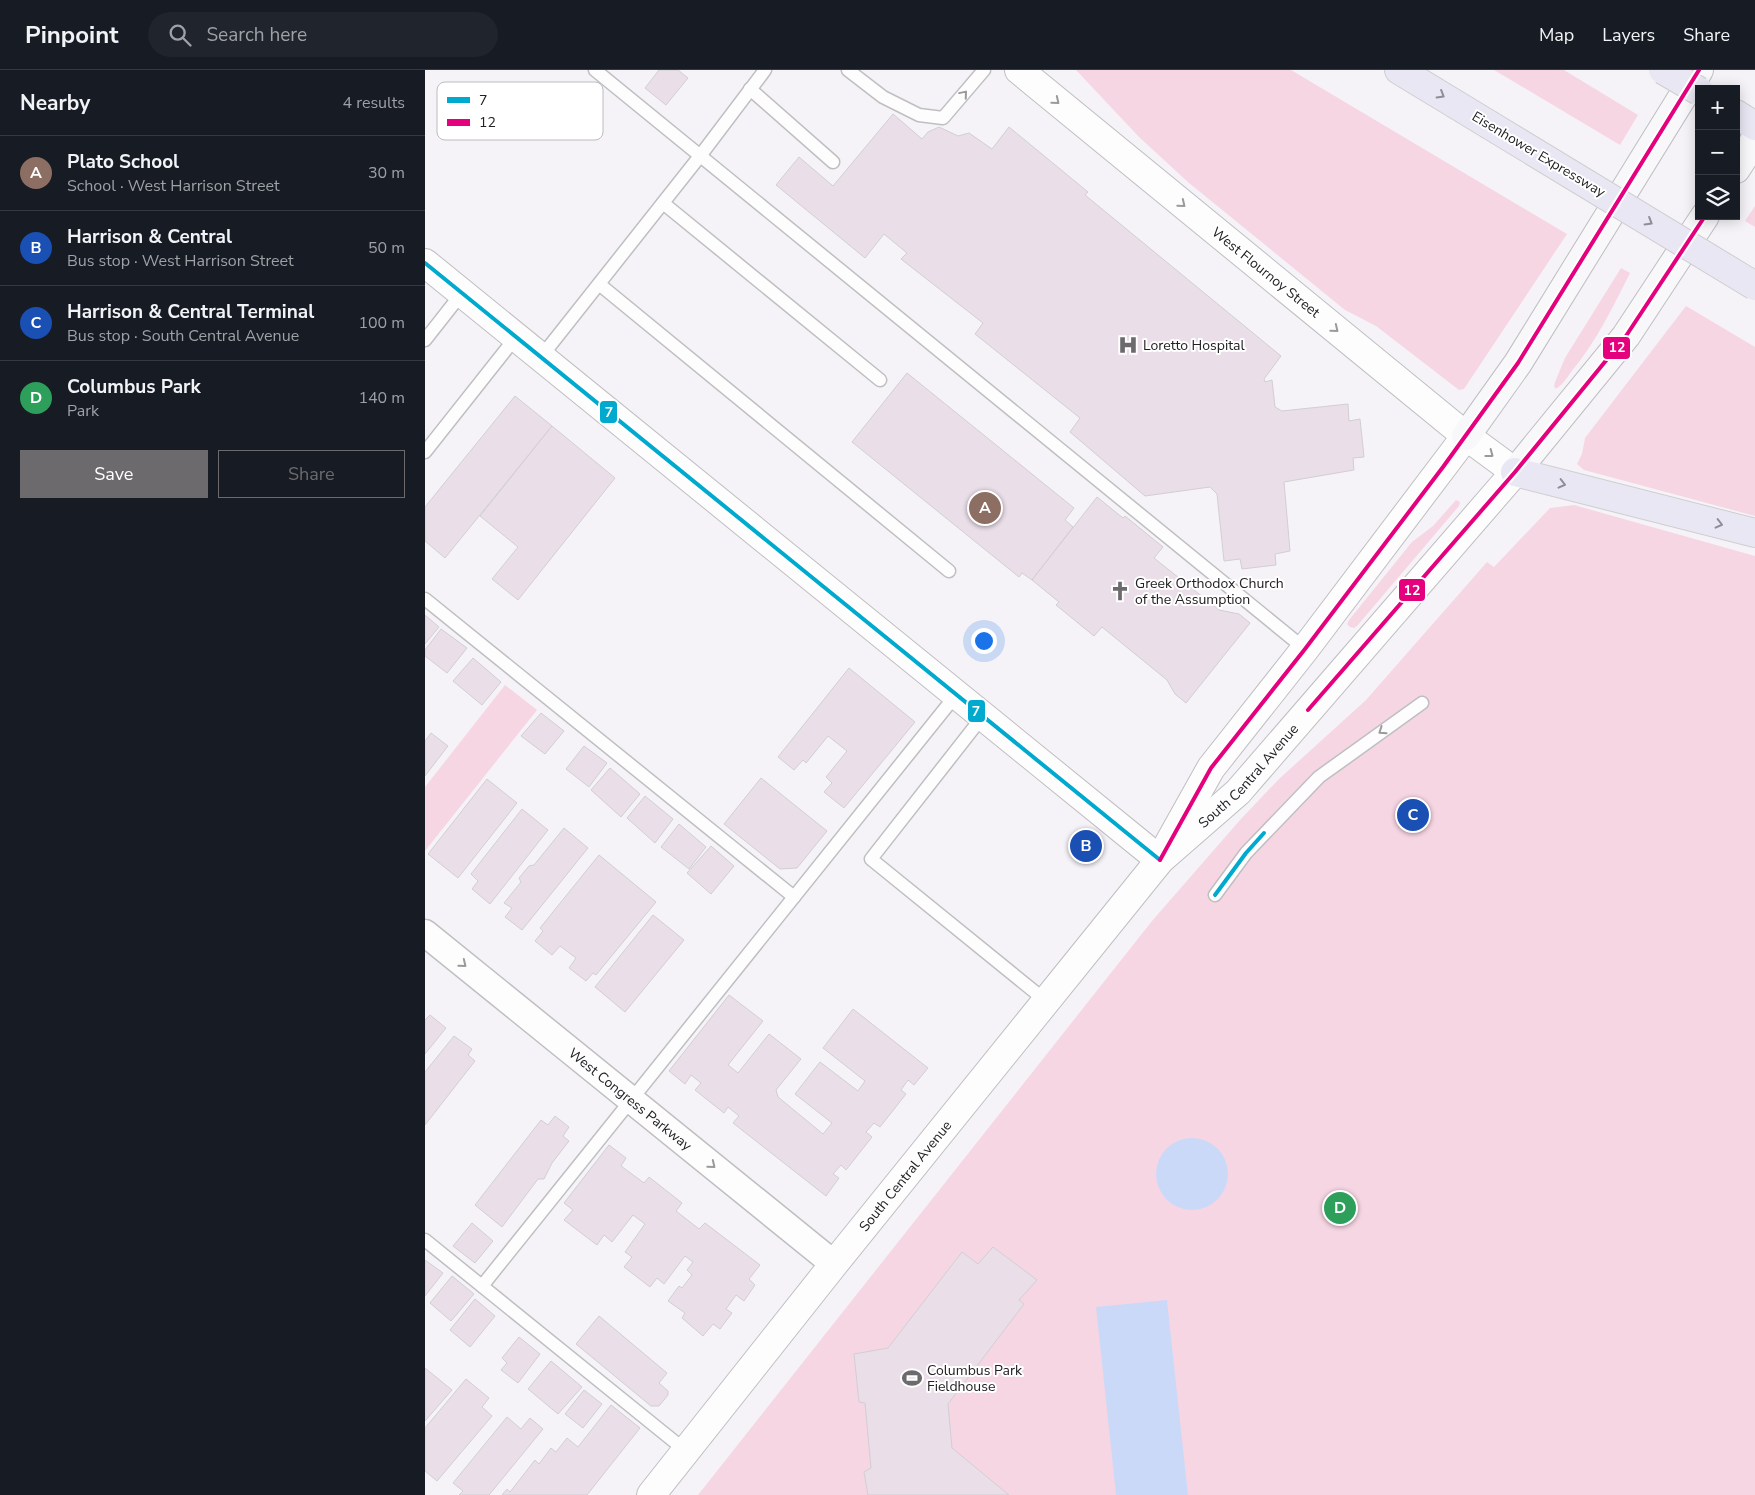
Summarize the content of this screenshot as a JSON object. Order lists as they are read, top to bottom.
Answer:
{
  "streets": {
    "highway": ["Eisenhower Expressway"],
    "main road": ["South Central Avenue"],
    "street": ["West Flournoy Street", "West Congress Parkway"]
  },
  "crossings": [
    ["West Flournoy Street", "South Central Avenue"],
    ["South Central Avenue", "West Congress Parkway"]
  ],
  "one_way": ["Eisenhower Expressway", "West Flournoy Street", "West Congress Parkway"],
  "places": {
    "hospital": ["Loretto Hospital"],
    "church": ["Greek Orthodox Church of the Assumption"],
    "sports": ["Columbus Park Fieldhouse"]
  },
  "lines": ["transit line 12", "transit line 7"],
  "legend": ["7", "12"],
  "page": {
    "header": "Pinpoint",
    "search": "Search here",
    "nav": ["Map", "Layers", "Share"],
    "heading": ["Nearby", "4 results"],
    "map_buttons": ["+", "−"],
    "list": [
      {
        "mark": "A",
        "name": "Plato School",
        "note": "School · West Harrison Street",
        "value": "30 m"
      },
      {
        "mark": "B",
        "name": "Harrison & Central",
        "note": "Bus stop · West Harrison Street",
        "value": "50 m"
      },
      {
        "mark": "C",
        "name": "Harrison & Central Terminal",
        "note": "Bus stop · South Central Avenue",
        "value": "100 m"
      },
      {
        "mark": "D",
        "name": "Columbus Park",
        "note": "Park",
        "value": "140 m"
      }
    ],
    "buttons": ["Save", "Share"],
    "pins": [
      "A",
      "C",
      "B",
      "D"
    ]
  }
}
